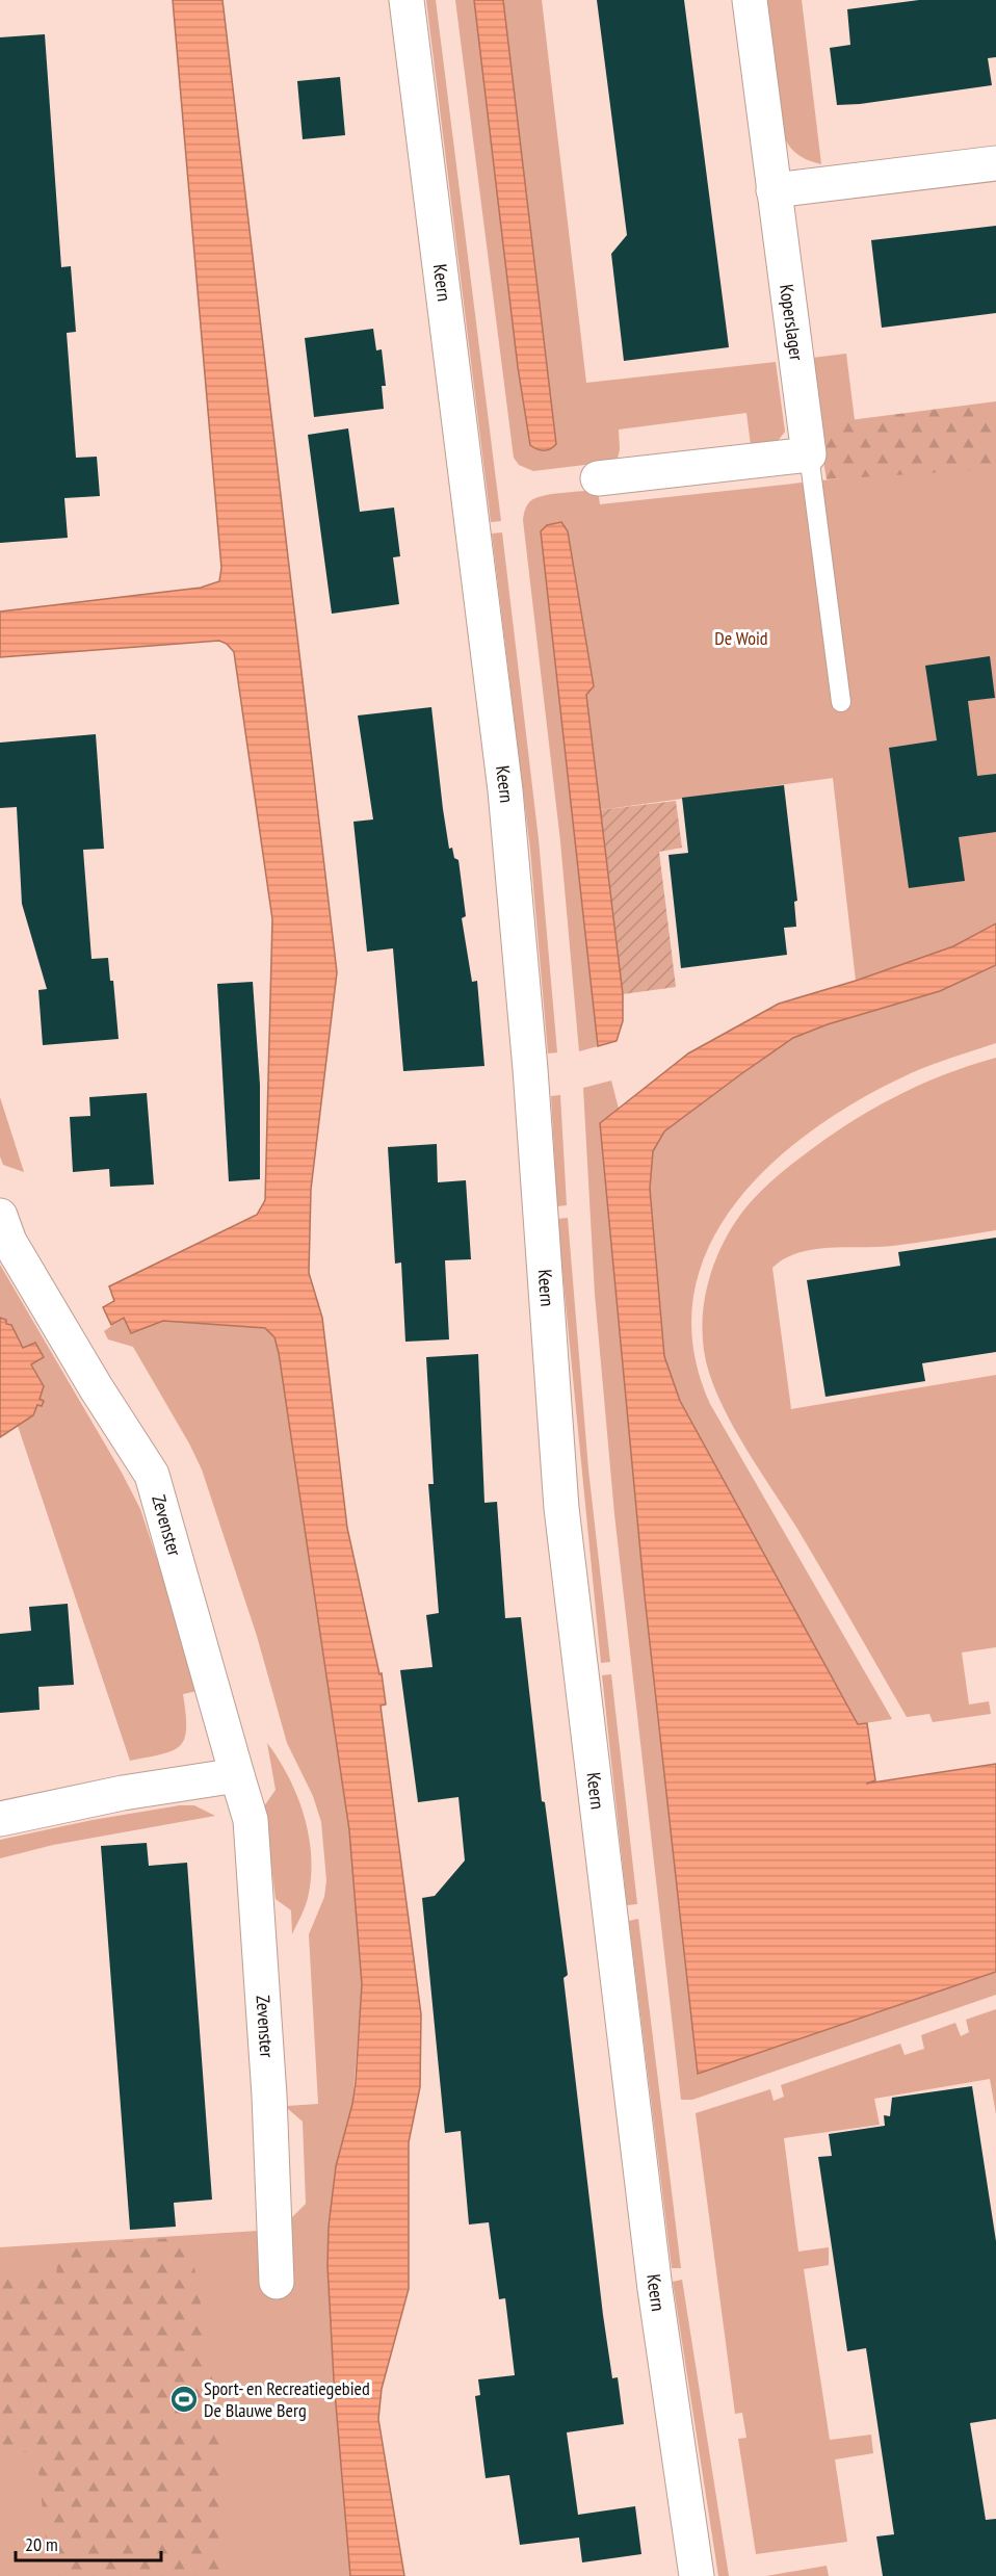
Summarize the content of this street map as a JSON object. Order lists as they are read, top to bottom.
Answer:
{
  "streets": {
    "street": ["Keern", "Koperslager", "Zevenster"]
  },
  "parks": ["De Woid"],
  "places": {
    "sports": ["Sport- en Recreatiegebied De Blauwe Berg"]
  },
  "scale_bar": "20 m"
}
